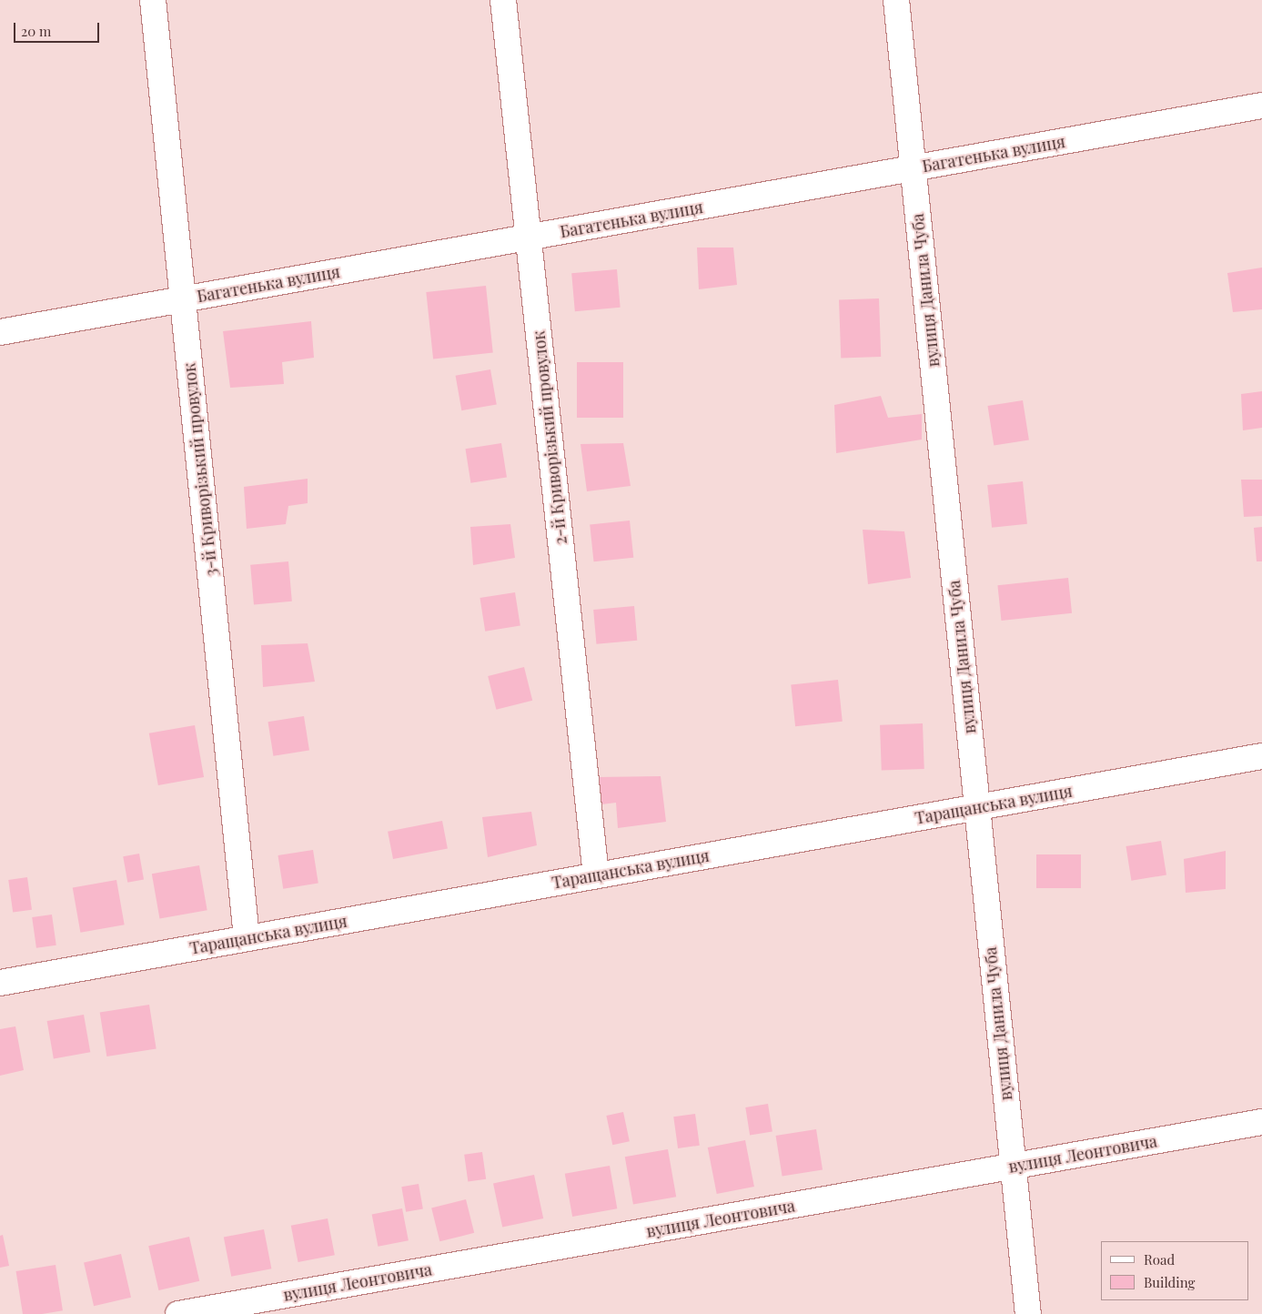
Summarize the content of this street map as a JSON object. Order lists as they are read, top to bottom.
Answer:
{
  "streets": {
    "street": [
      "Багатенька вулиця",
      "вулиця Данила Чуба",
      "2-й Криворізький провулок",
      "3-й Криворізький провулок",
      "Таращанська вулиця",
      "вулиця Леонтовича"
    ]
  },
  "crossings": [
    ["Багатенька вулиця", "вулиця Данила Чуба"],
    ["Багатенька вулиця", "2-й Криворізький провулок"],
    ["Багатенька вулиця", "3-й Криворізький провулок"],
    ["вулиця Данила Чуба", "Таращанська вулиця"],
    ["вулиця Данила Чуба", "вулиця Леонтовича"],
    ["2-й Криворізький провулок", "Таращанська вулиця"],
    ["3-й Криворізький провулок", "Таращанська вулиця"]
  ],
  "legend": ["Road", "Building"],
  "scale_bar": "20 m"
}
